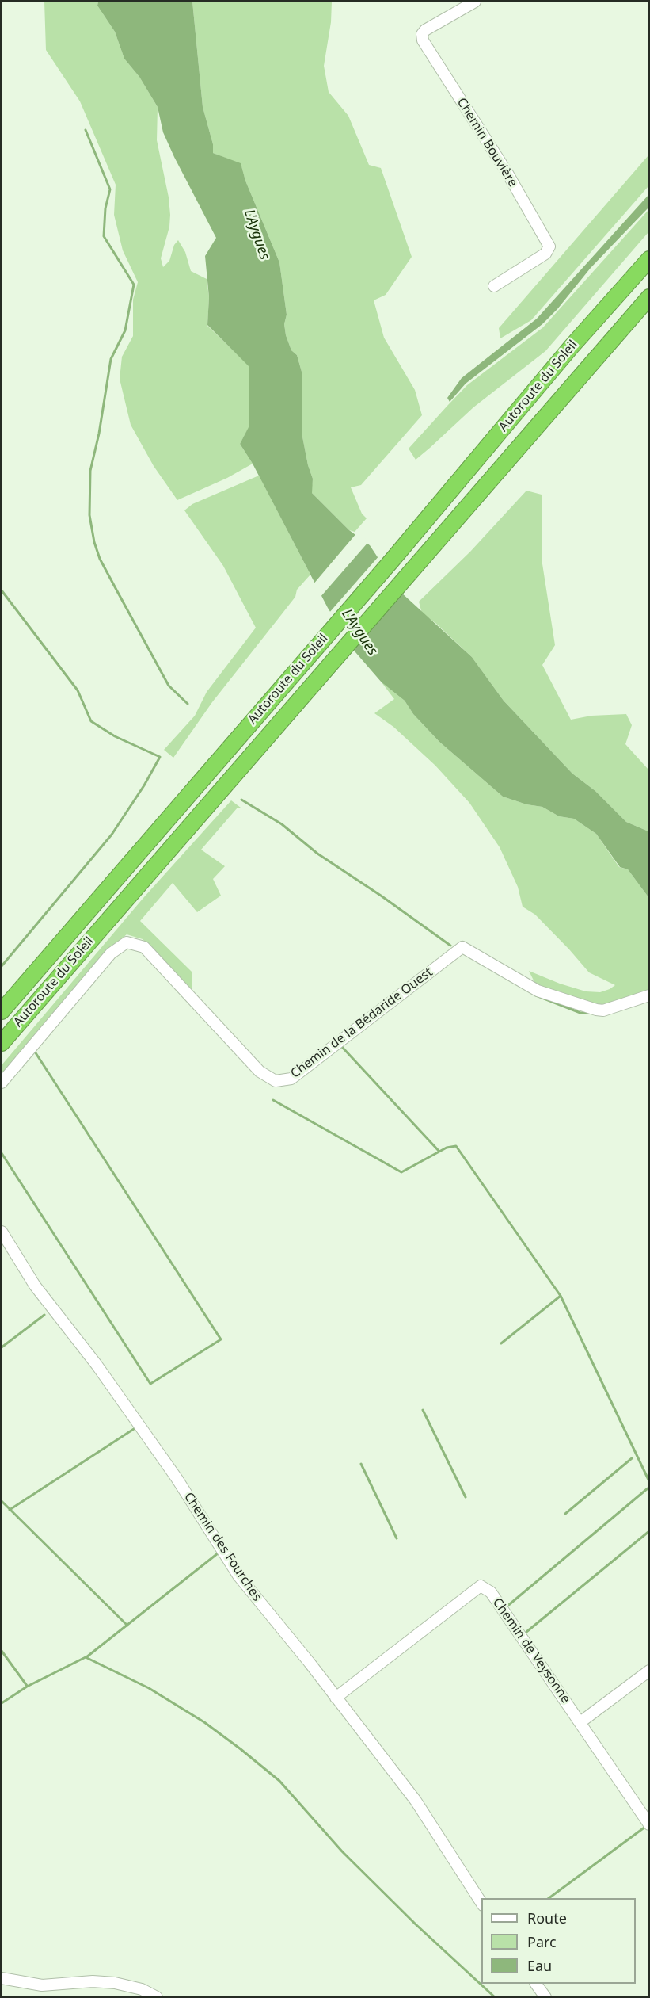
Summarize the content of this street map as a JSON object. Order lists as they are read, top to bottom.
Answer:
{
  "streets": {
    "highway": ["Autoroute du Soleil"],
    "street": [
      "Chemin Bouvière",
      "Chemin de la Bédaride Ouest",
      "Chemin des Fourches",
      "Chemin de Veysonne"
    ]
  },
  "crossings": [
    ["Chemin des Fourches", "Chemin de Veysonne"]
  ],
  "water": ["L'Aygues"],
  "legend": ["Route", "Parc", "Eau"]
}
